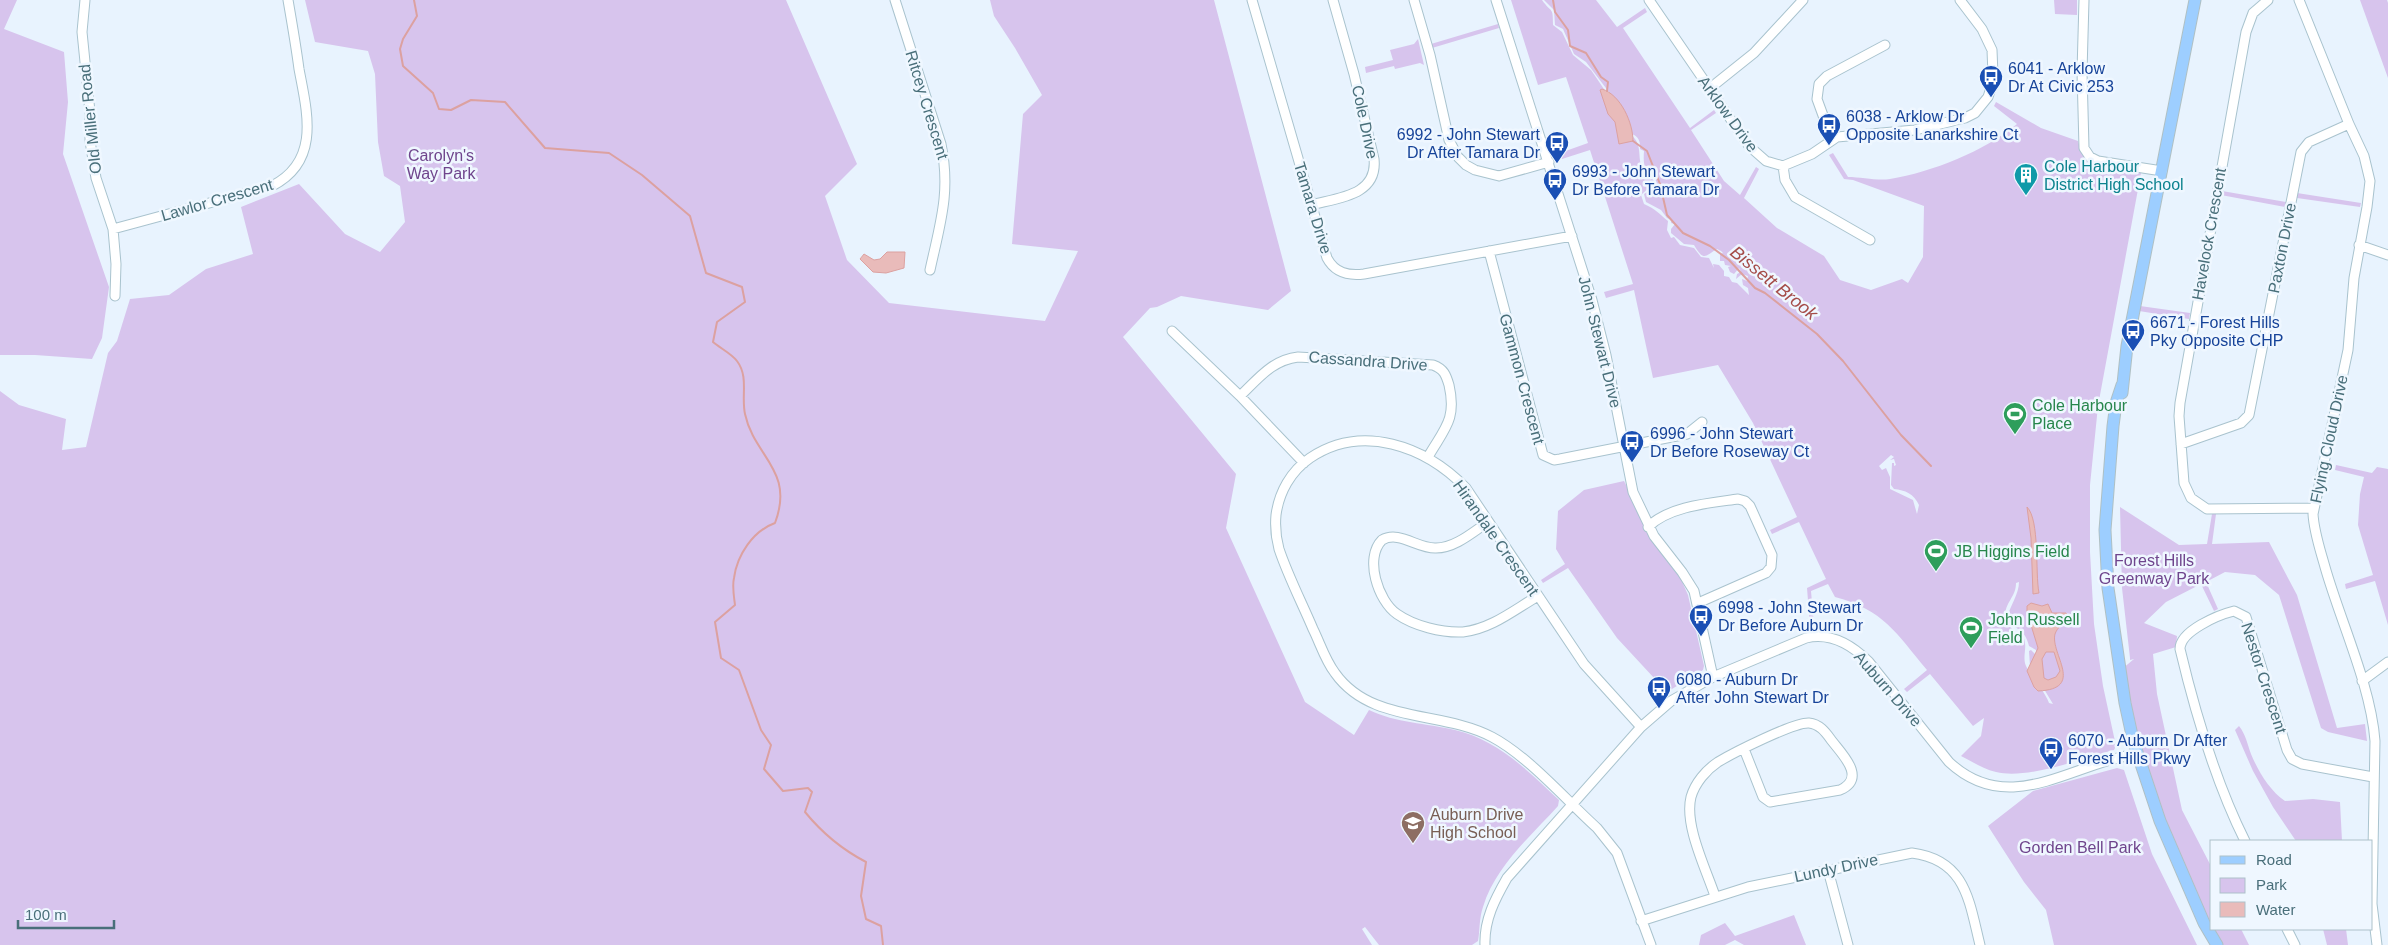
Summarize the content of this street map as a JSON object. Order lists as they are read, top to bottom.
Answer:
{
  "streets": {
    "street": [
      "Ritcey Crescent",
      "Arklow Drive",
      "Old Miller Road",
      "Cole Drive",
      "Lawlor Crescent",
      "Tamara Drive",
      "Havelock Crescent",
      "Paxton Drive",
      "John Stewart Drive",
      "Cassandra Drive",
      "Gammon Crescent",
      "Flying Cloud Drive",
      "Hirandale Crescent",
      "Nestor Crescent",
      "Auburn Drive",
      "Lundy Drive"
    ]
  },
  "crossings": [
    ["Old Miller Road", "Lawlor Crescent"],
    ["Cole Drive", "Tamara Drive"],
    ["Tamara Drive", "John Stewart Drive"],
    ["Tamara Drive", "Gammon Crescent"],
    ["Havelock Crescent", "Paxton Drive"],
    ["Havelock Crescent", "Flying Cloud Drive"],
    ["Paxton Drive", "Flying Cloud Drive"],
    ["John Stewart Drive", "Gammon Crescent"],
    ["John Stewart Drive", "Auburn Drive"],
    ["Cassandra Drive", "Hirandale Crescent"],
    ["Flying Cloud Drive", "Nestor Crescent"],
    ["Hirandale Crescent", "Auburn Drive"],
    ["Hirandale Crescent", "Lundy Drive"]
  ],
  "water": ["Bissett Brook"],
  "parks": ["Carolyn's Way Park", "Forest Hills Greenway Park", "Gorden Bell Park"],
  "places": {
    "bus stop": [
      "6041 - Arklow Dr At Civic 253",
      "6038 - Arklow Dr Opposite Lanarkshire Ct",
      "6992 - John Stewart Dr After Tamara Dr",
      "6993 - John Stewart Dr Before Tamara Dr",
      "6671 - Forest Hills Pky Opposite CHP",
      "6996 - John Stewart Dr Before Roseway Ct",
      "6998 - John Stewart Dr Before Auburn Dr",
      "6080 - Auburn Dr After John Stewart Dr",
      "6070 - Auburn Dr After Forest Hills Pkwy"
    ],
    "building": ["Cole Harbour District High School"],
    "sports": ["Cole Harbour Place", "JB Higgins Field", "John Russell Field"],
    "school or university": ["Auburn Drive High School"]
  },
  "legend": ["Road", "Park", "Water"],
  "scale_bar": "100 m"
}
